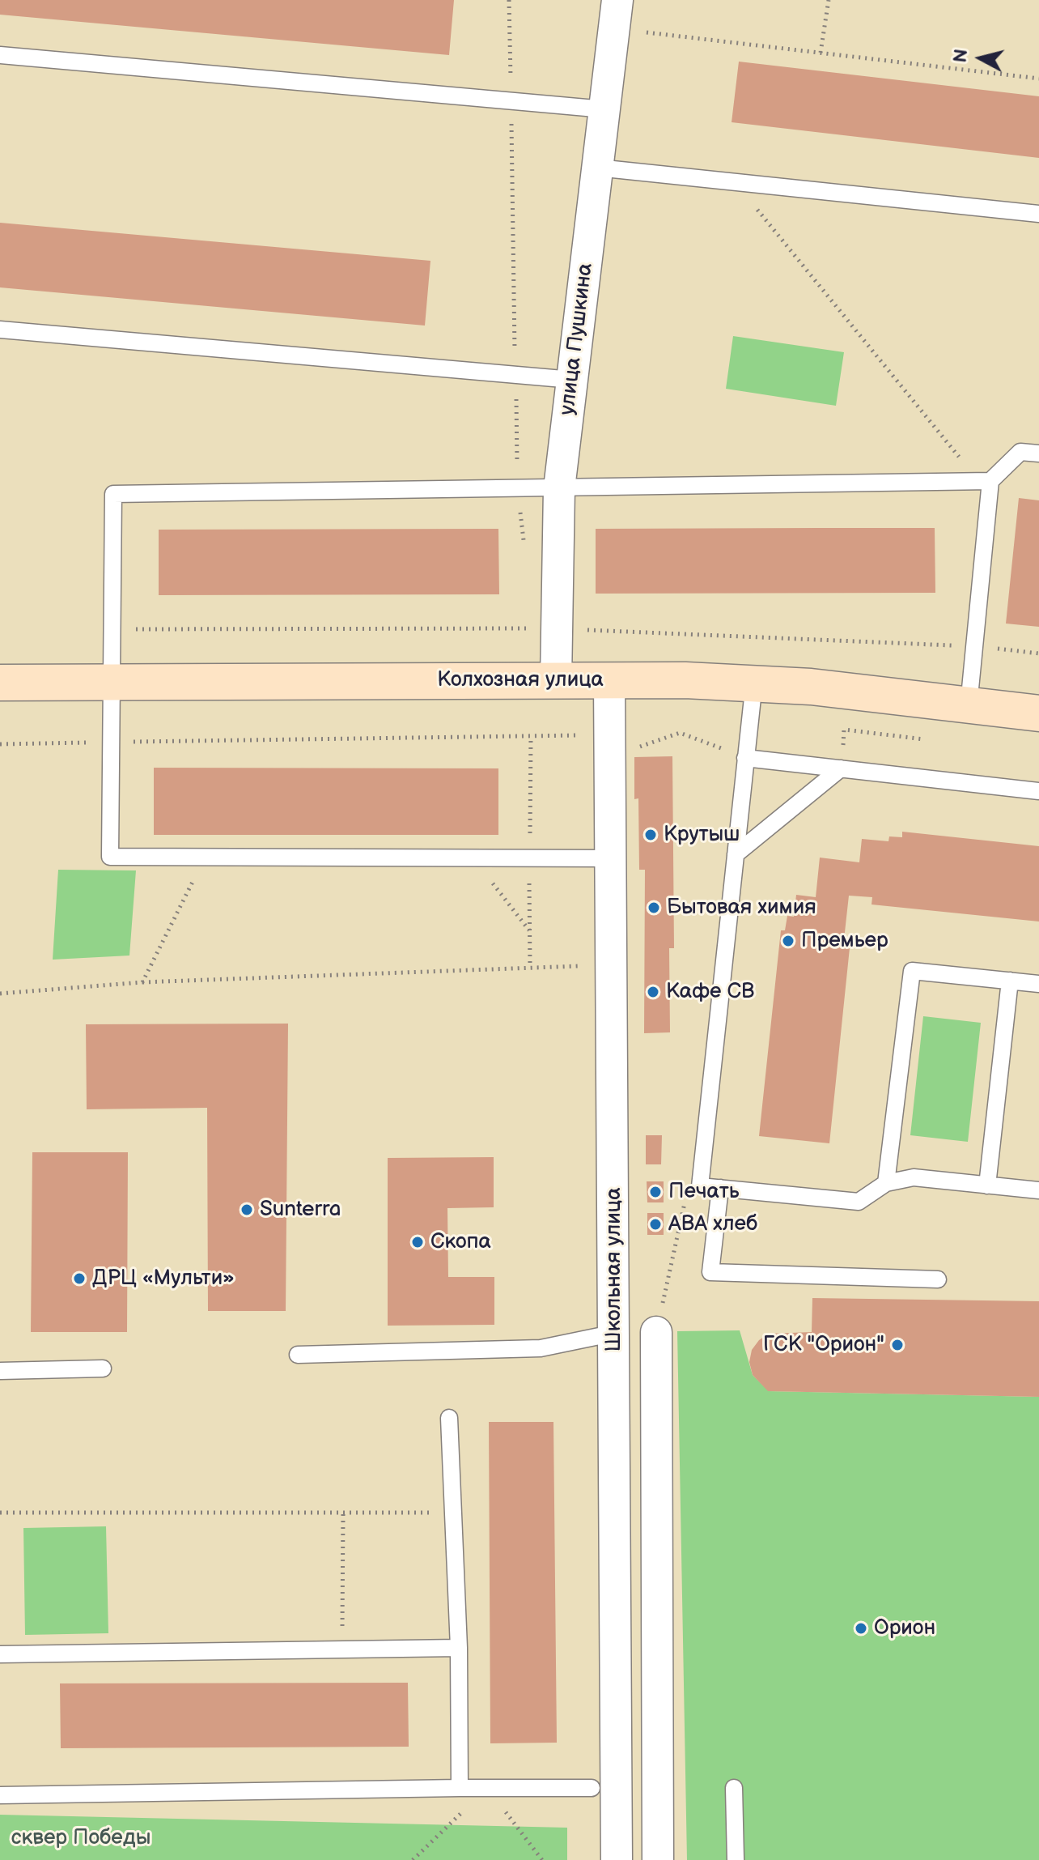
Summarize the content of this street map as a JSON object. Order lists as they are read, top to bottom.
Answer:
{
  "streets": {
    "street": ["улица Пушкина", "Колхозная улица", "Школьная улица"]
  },
  "crossings": [
    ["улица Пушкина", "Колхозная улица"],
    ["Колхозная улица", "Школьная улица"]
  ],
  "parks": ["сквер Победы"],
  "places": [
    "Крутыш",
    "Бытовая химия",
    "Премьер",
    "Кафе СВ",
    "Печать",
    "Sunterra",
    "АВА хлеб",
    "Скопа",
    "ДРЦ «Мульти»",
    "ГСК \"Орион\"",
    "Орион"
  ],
  "north": "left"
}
